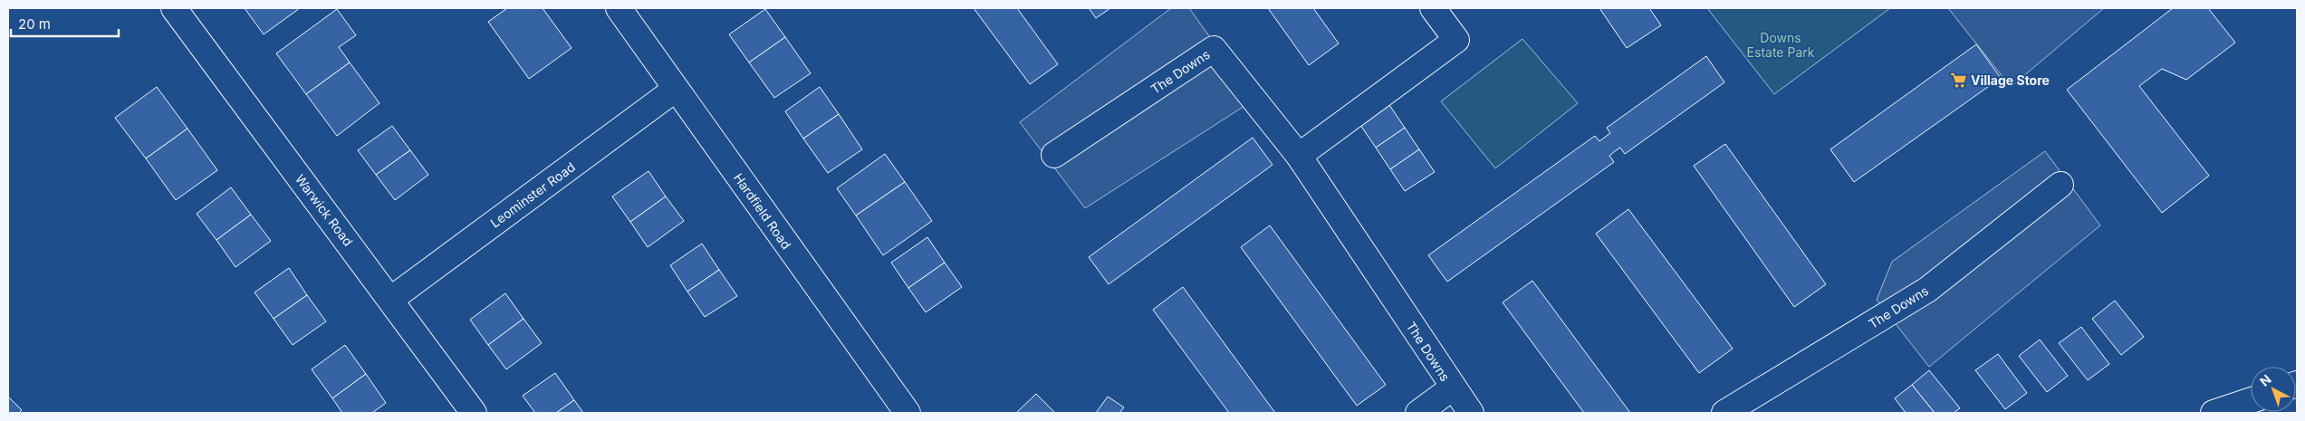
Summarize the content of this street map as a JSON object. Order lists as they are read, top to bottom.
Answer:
{
  "streets": {
    "street": [
      "The Downs",
      "Leominster Road",
      "Warwick Road",
      "Hardfield Road"
    ]
  },
  "crossings": [
    ["Leominster Road", "Warwick Road"],
    ["Leominster Road", "Hardfield Road"]
  ],
  "parks": ["Downs Estate Park"],
  "places": {
    "supermarket": ["Village Store"]
  },
  "scale_bar": "20 m",
  "north": "top left"
}
